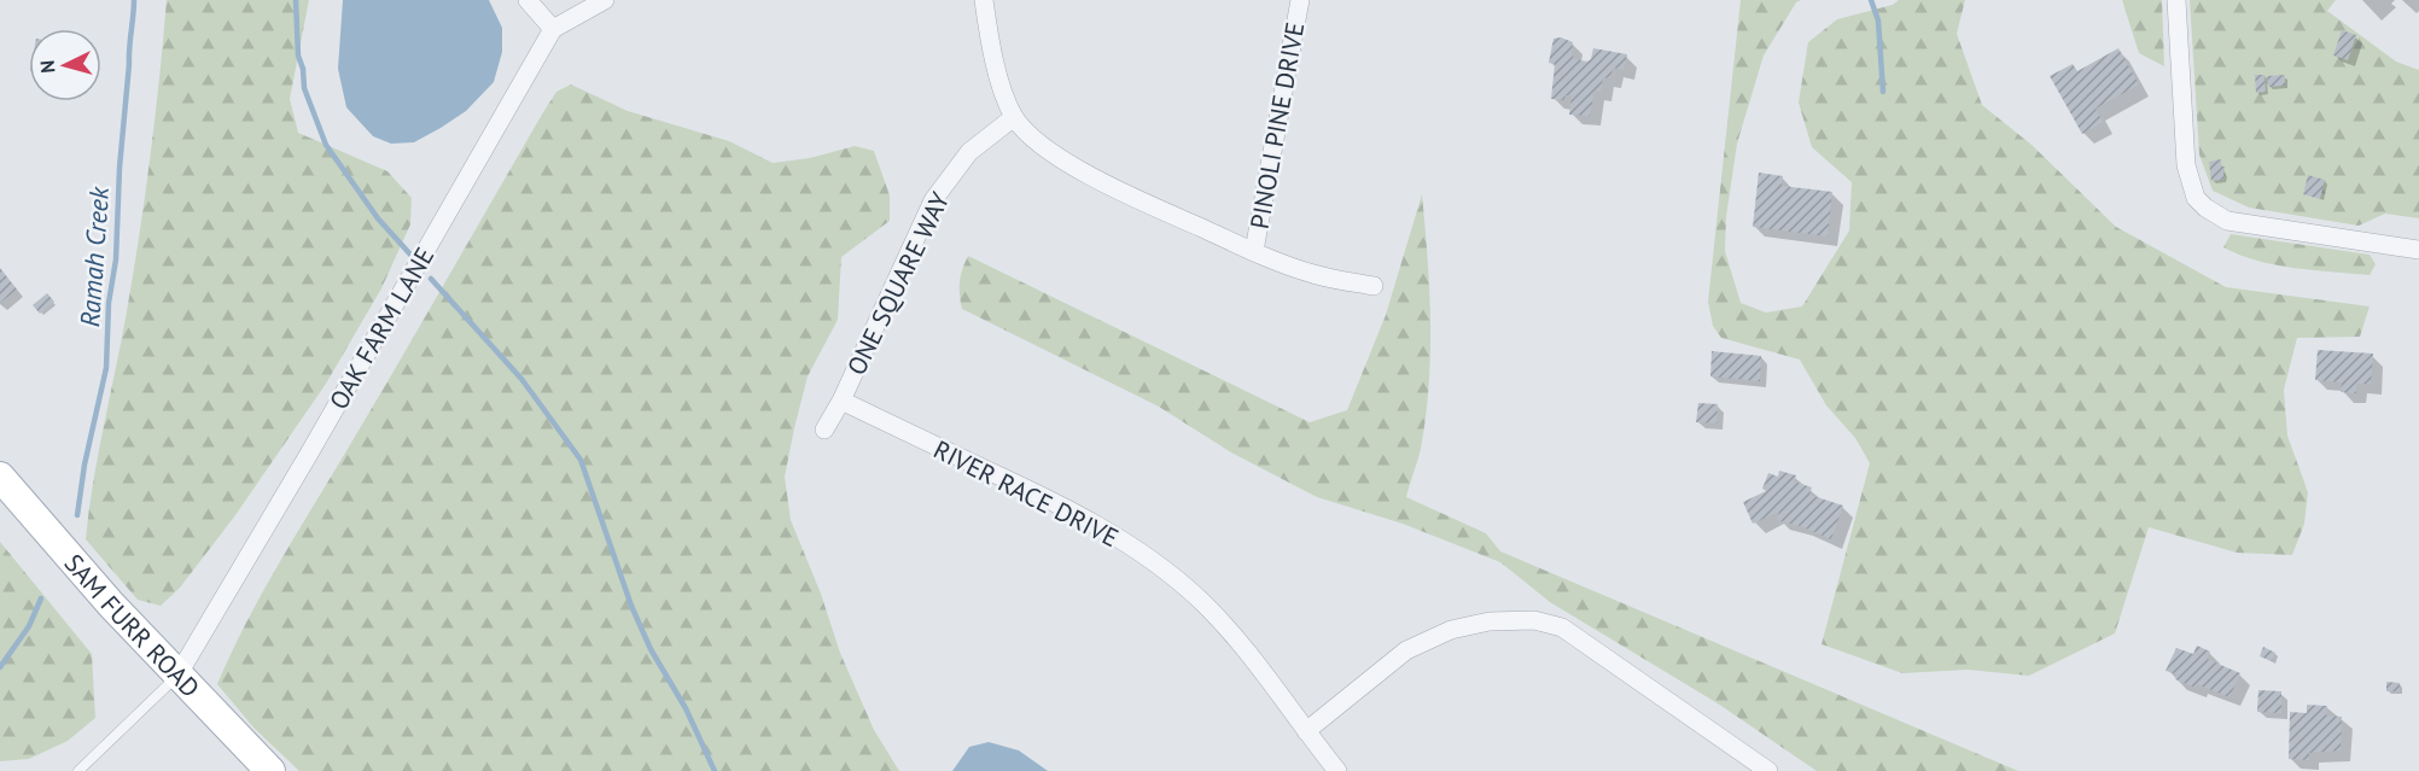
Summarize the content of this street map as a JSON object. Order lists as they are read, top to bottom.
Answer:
{
  "streets": {
    "main road": ["SAM FURR ROAD"],
    "street": [
      "PINOLI PINE DRIVE",
      "ONE SQUARE WAY",
      "OAK FARM LANE",
      "RIVER RACE DRIVE"
    ]
  },
  "crossings": [
    ["ONE SQUARE WAY", "RIVER RACE DRIVE"],
    ["OAK FARM LANE", "SAM FURR ROAD"]
  ],
  "water": ["Ramah Creek"],
  "north": "left"
}
